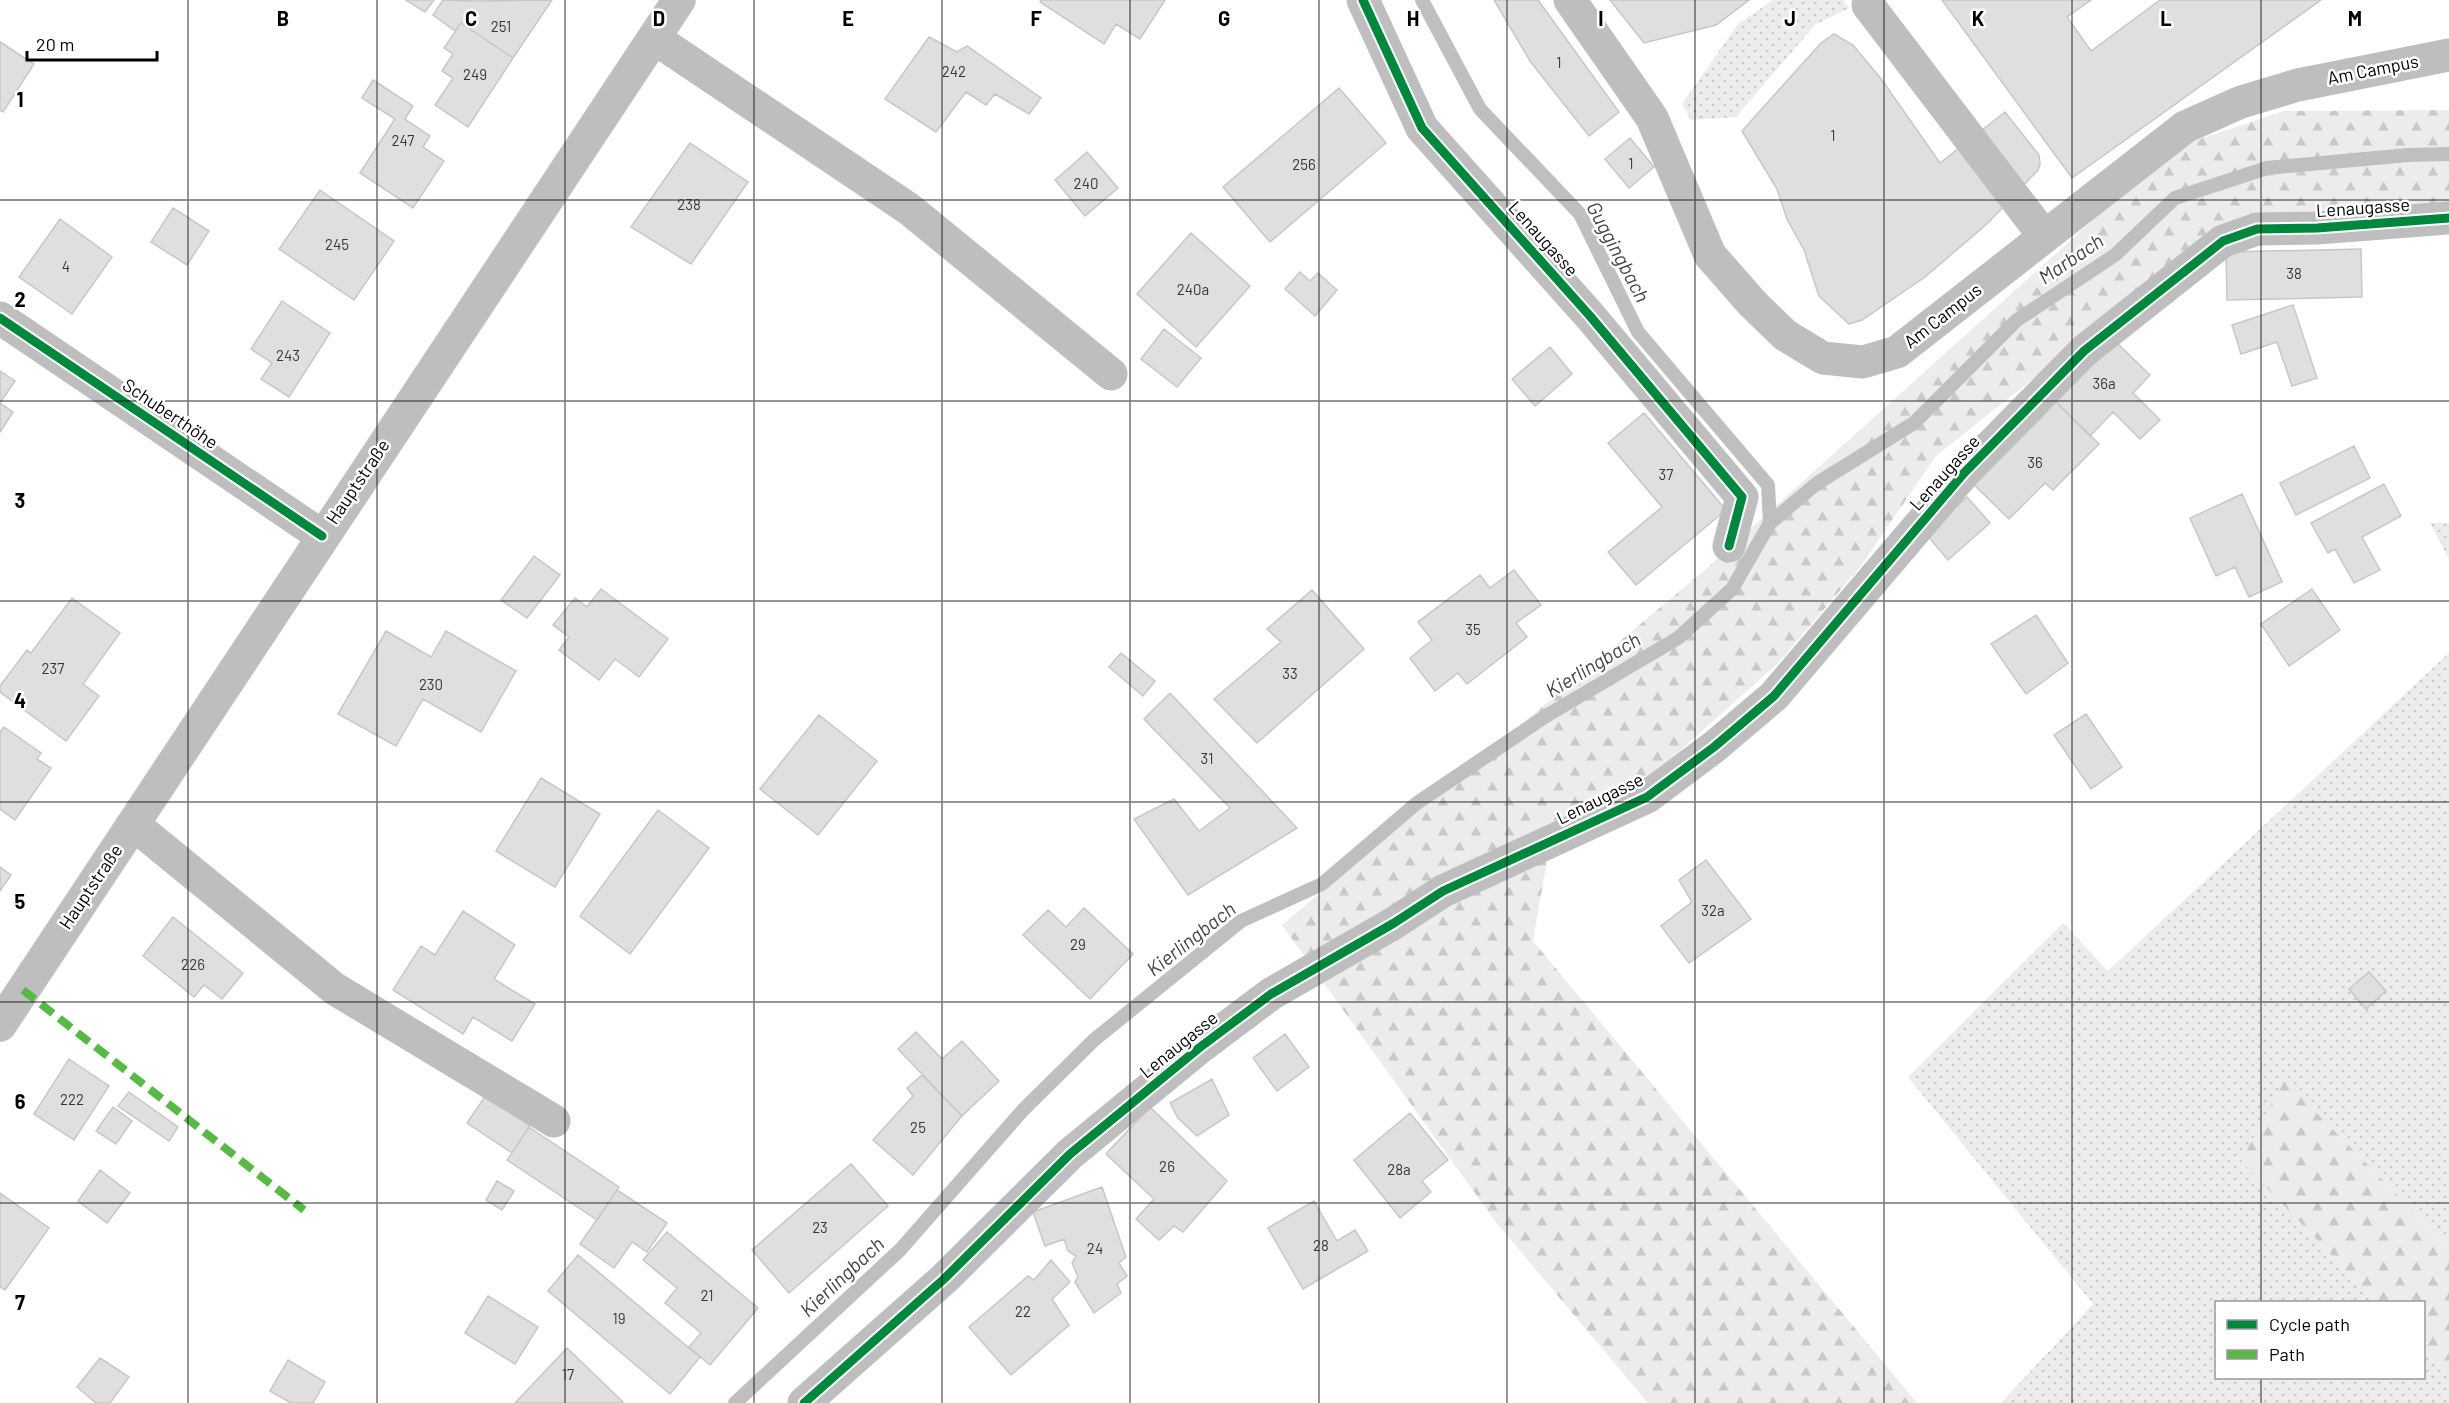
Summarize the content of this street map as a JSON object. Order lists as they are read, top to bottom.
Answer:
{
  "streets": {
    "street": [
      "Am Campus",
      "Lenaugasse",
      "Schuberthöhe",
      "Hauptstraße"
    ]
  },
  "crossings": [
    ["Schuberthöhe", "Hauptstraße"]
  ],
  "water": ["Guggingbach", "Marbach", "Kierlingbach"],
  "house_numbers": [
    "251",
    "1",
    "242",
    "249",
    "1",
    "247",
    "1",
    "256",
    "240",
    "238",
    "245",
    "4",
    "38",
    "240a",
    "243",
    "36a",
    "36",
    "37",
    "35",
    "237",
    "33",
    "230",
    "31",
    "32a",
    "29",
    "226",
    "222",
    "25",
    "26",
    "28a",
    "23",
    "28",
    "24",
    "21",
    "22",
    "19",
    "17"
  ],
  "legend": ["Cycle path", "Path"],
  "scale_bar": "20 m",
  "grid": {
    "columns": [
      "B",
      "C",
      "D",
      "E",
      "F",
      "G",
      "H",
      "I",
      "J",
      "K",
      "L",
      "M"
    ],
    "rows": [
      "1",
      "2",
      "3",
      "4",
      "5",
      "6",
      "7"
    ]
  }
}
